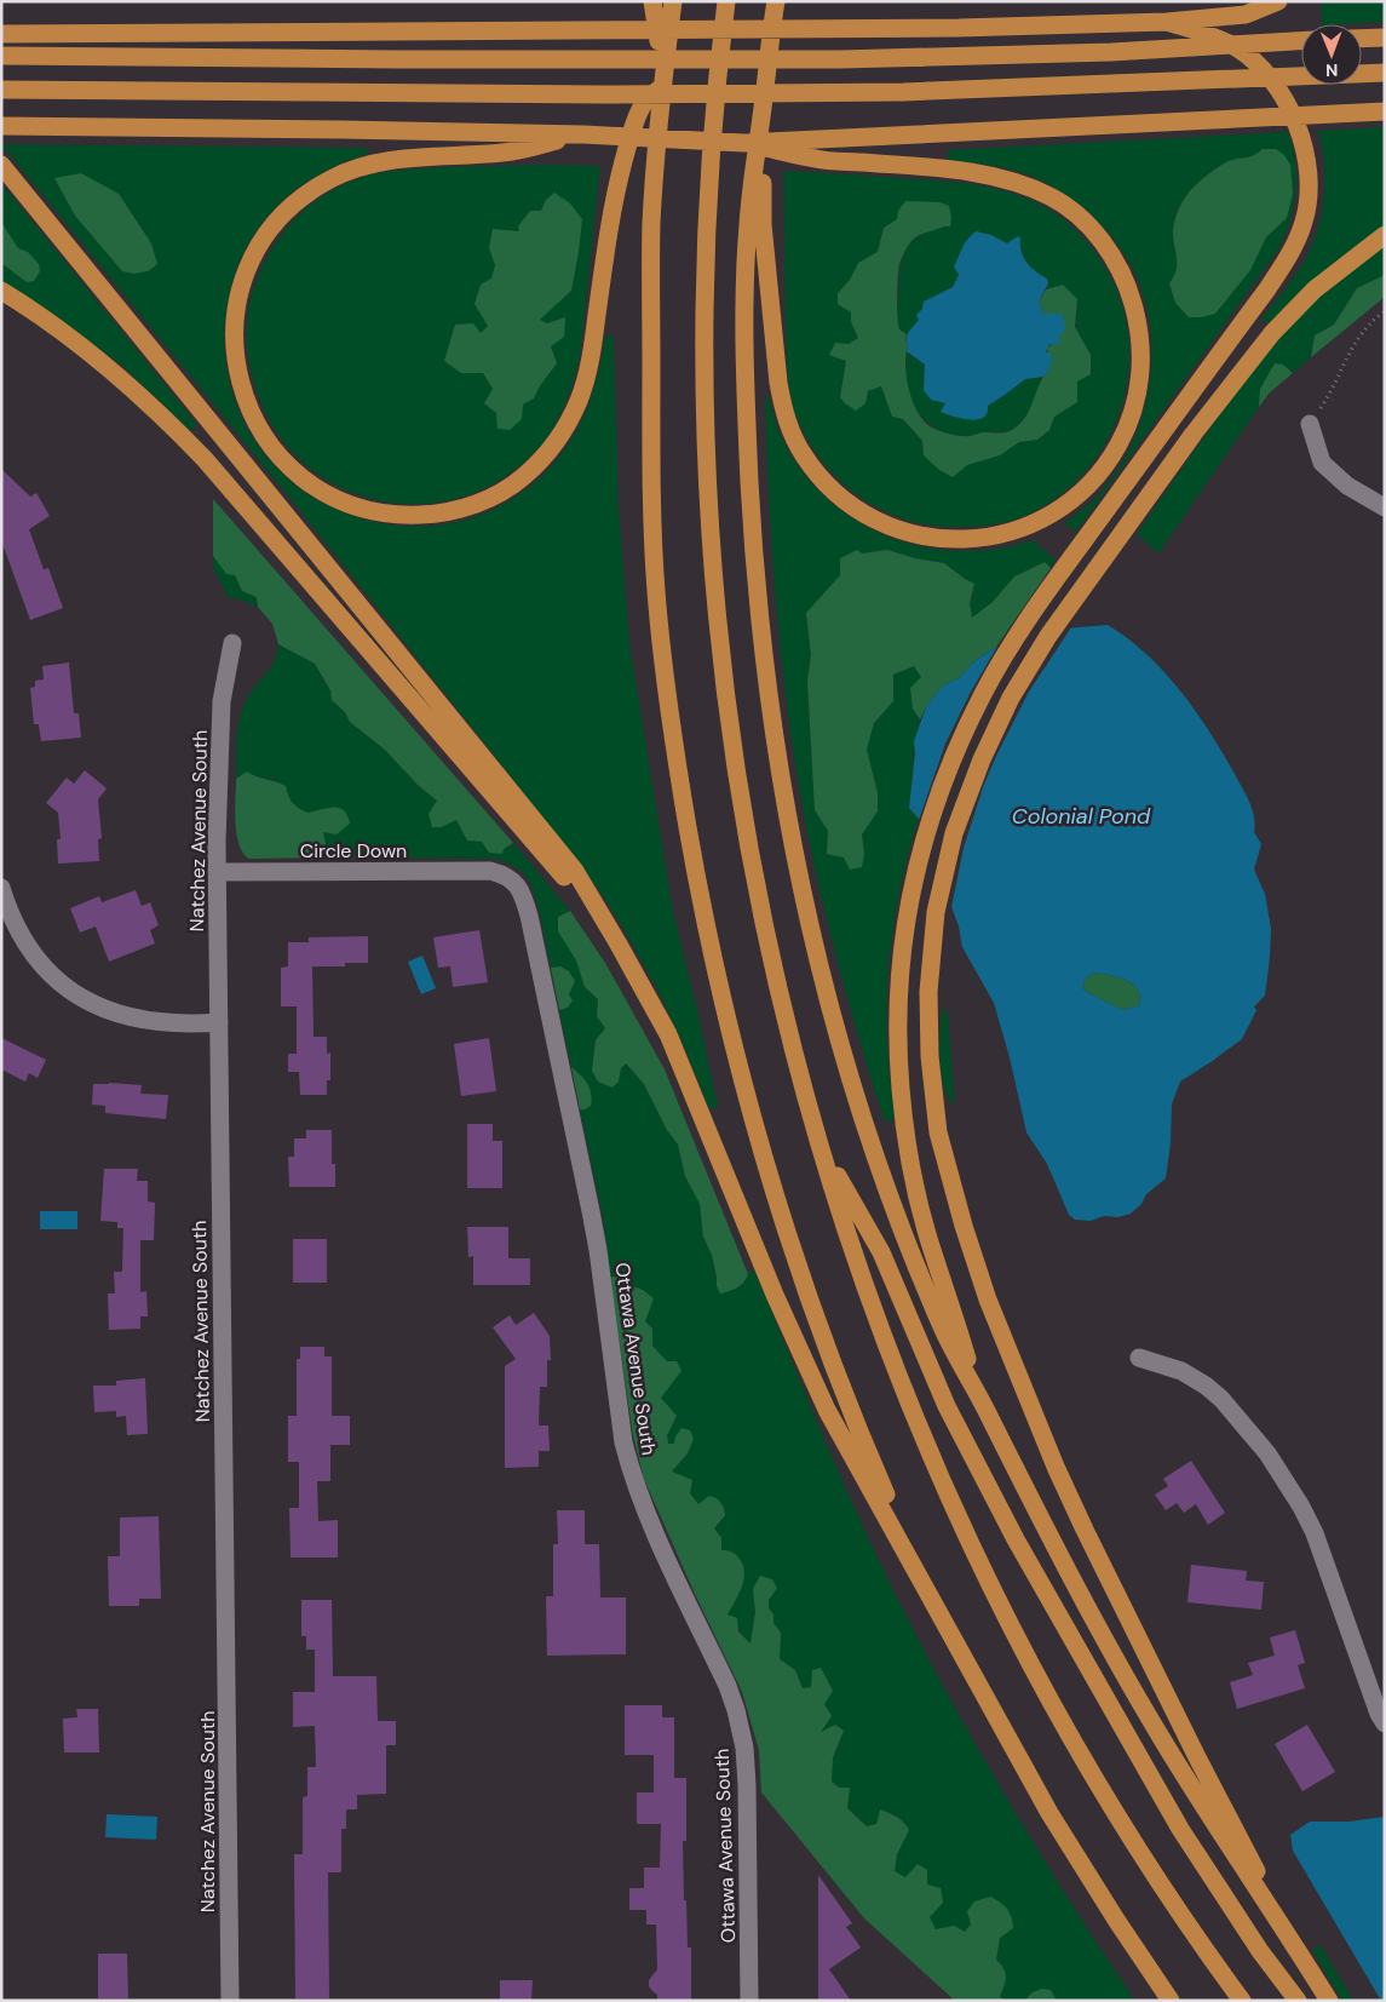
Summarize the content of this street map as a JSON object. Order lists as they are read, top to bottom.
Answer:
{
  "streets": {
    "street": ["Natchez Avenue South", "Circle Down", "Ottawa Avenue South"]
  },
  "crossings": [
    ["Natchez Avenue South", "Circle Down"],
    ["Circle Down", "Ottawa Avenue South"]
  ],
  "water": ["Colonial Pond"],
  "north": "bottom"
}
